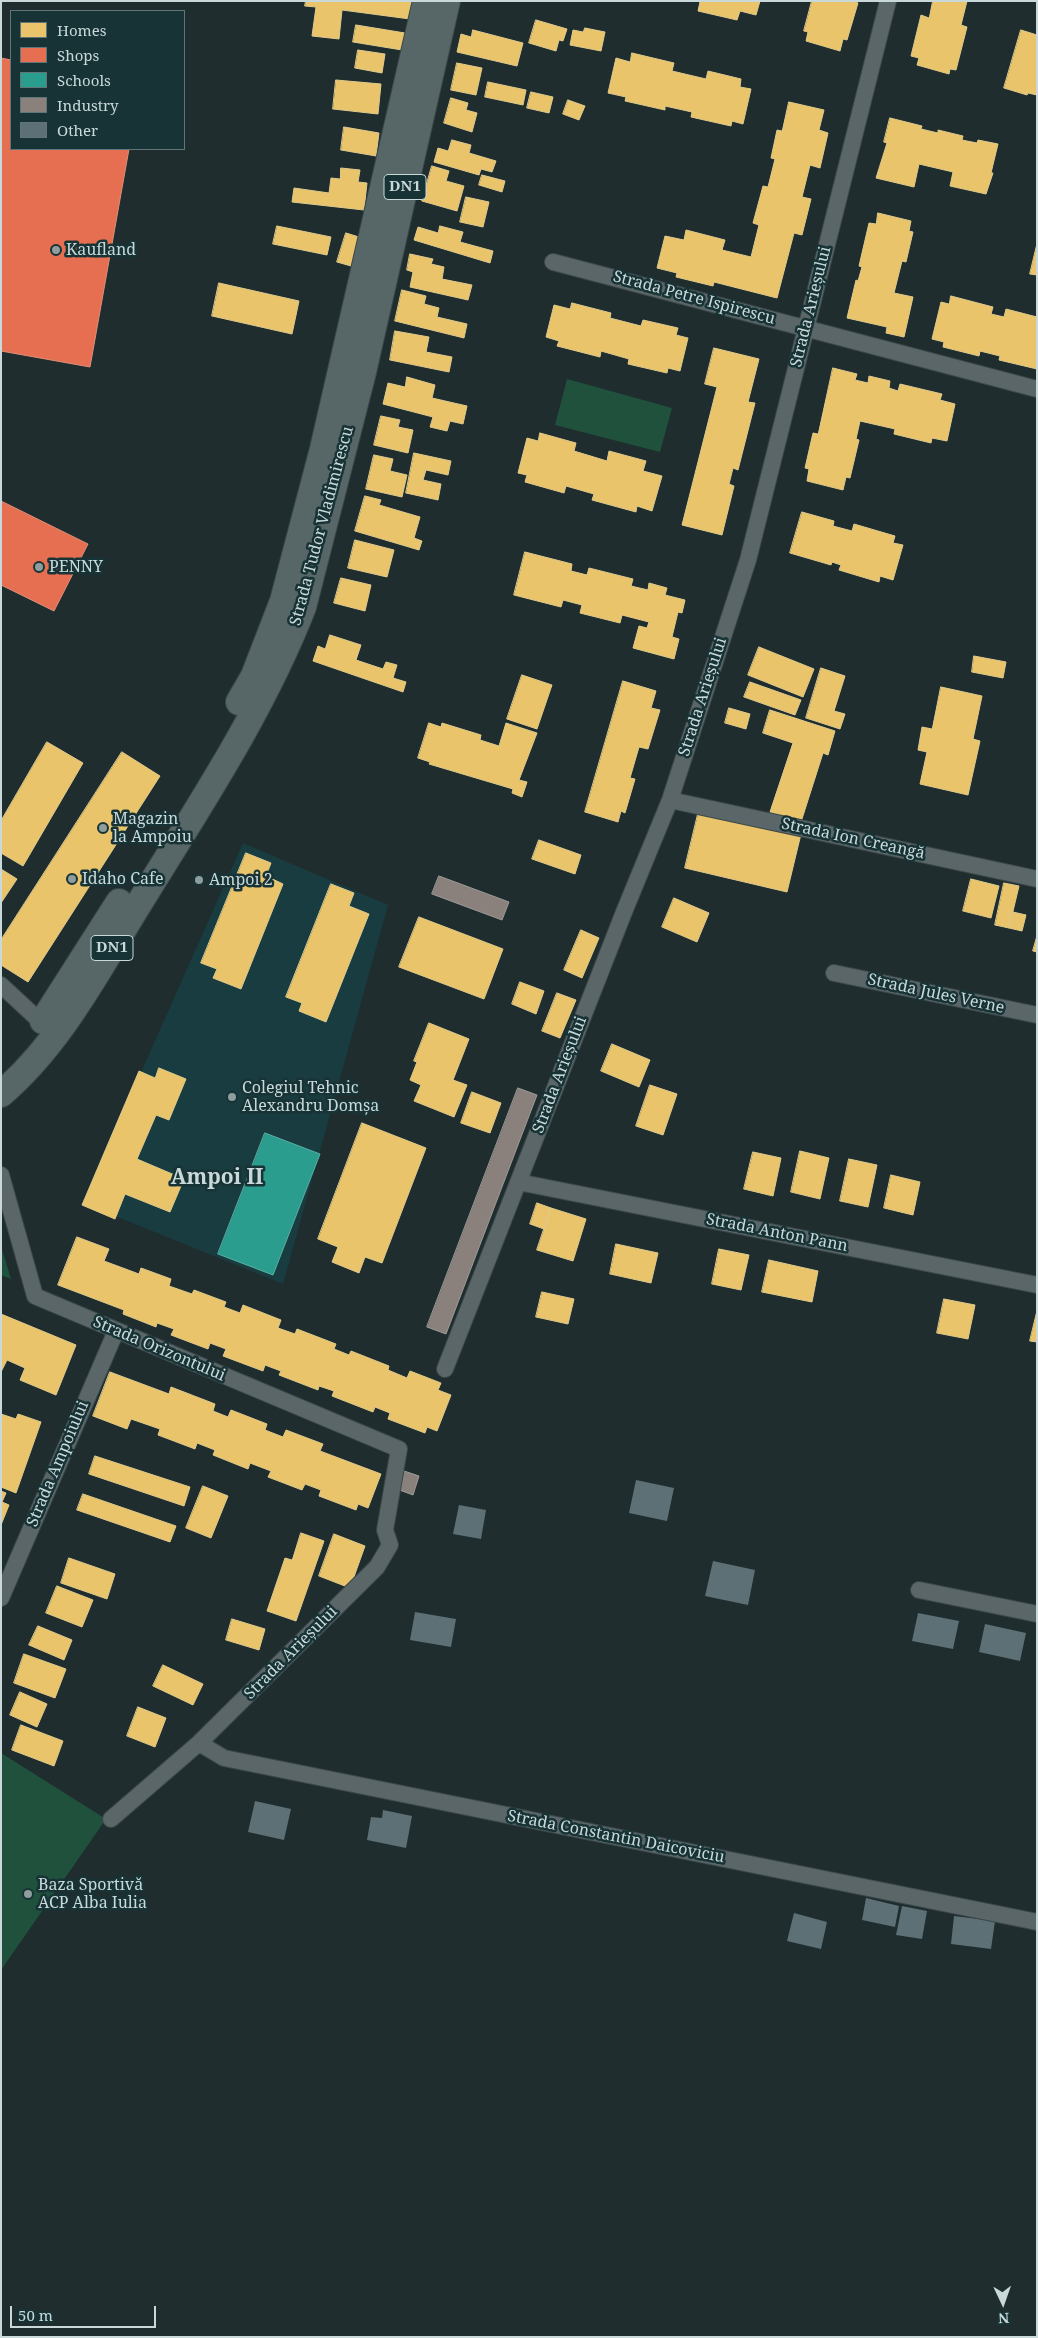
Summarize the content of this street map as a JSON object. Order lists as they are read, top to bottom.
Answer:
{
  "streets": {
    "main road": ["DN1", "Strada Tudor Vladimirescu"],
    "street": [
      "Strada Petre Ispirescu",
      "Strada Arieșului",
      "Strada Ion Creangă",
      "Strada Jules Verne",
      "Strada Anton Pann",
      "Strada Orizontului",
      "Strada Ampoiului",
      "Strada Constantin Daicoviciu"
    ]
  },
  "crossings": [
    ["Strada Petre Ispirescu", "Strada Arieșului"],
    ["Strada Arieșului", "Strada Ion Creangă"],
    ["Strada Arieșului", "Strada Anton Pann"],
    ["Strada Arieșului", "Strada Orizontului"],
    ["Strada Arieșului", "Strada Constantin Daicoviciu"],
    ["Strada Orizontului", "Strada Ampoiului"]
  ],
  "districts": ["Ampoi II"],
  "places": [
    "Kaufland",
    "PENNY",
    "Magazin la Ampoiu",
    "Idaho Cafe",
    "Ampoi 2",
    "Colegiul Tehnic Alexandru Domșa",
    "Baza Sportivă ACP Alba Iulia"
  ],
  "legend": [
    "Homes",
    "Shops",
    "Schools",
    "Industry",
    "Other"
  ],
  "scale_bar": "50 m",
  "north": "bottom"
}
